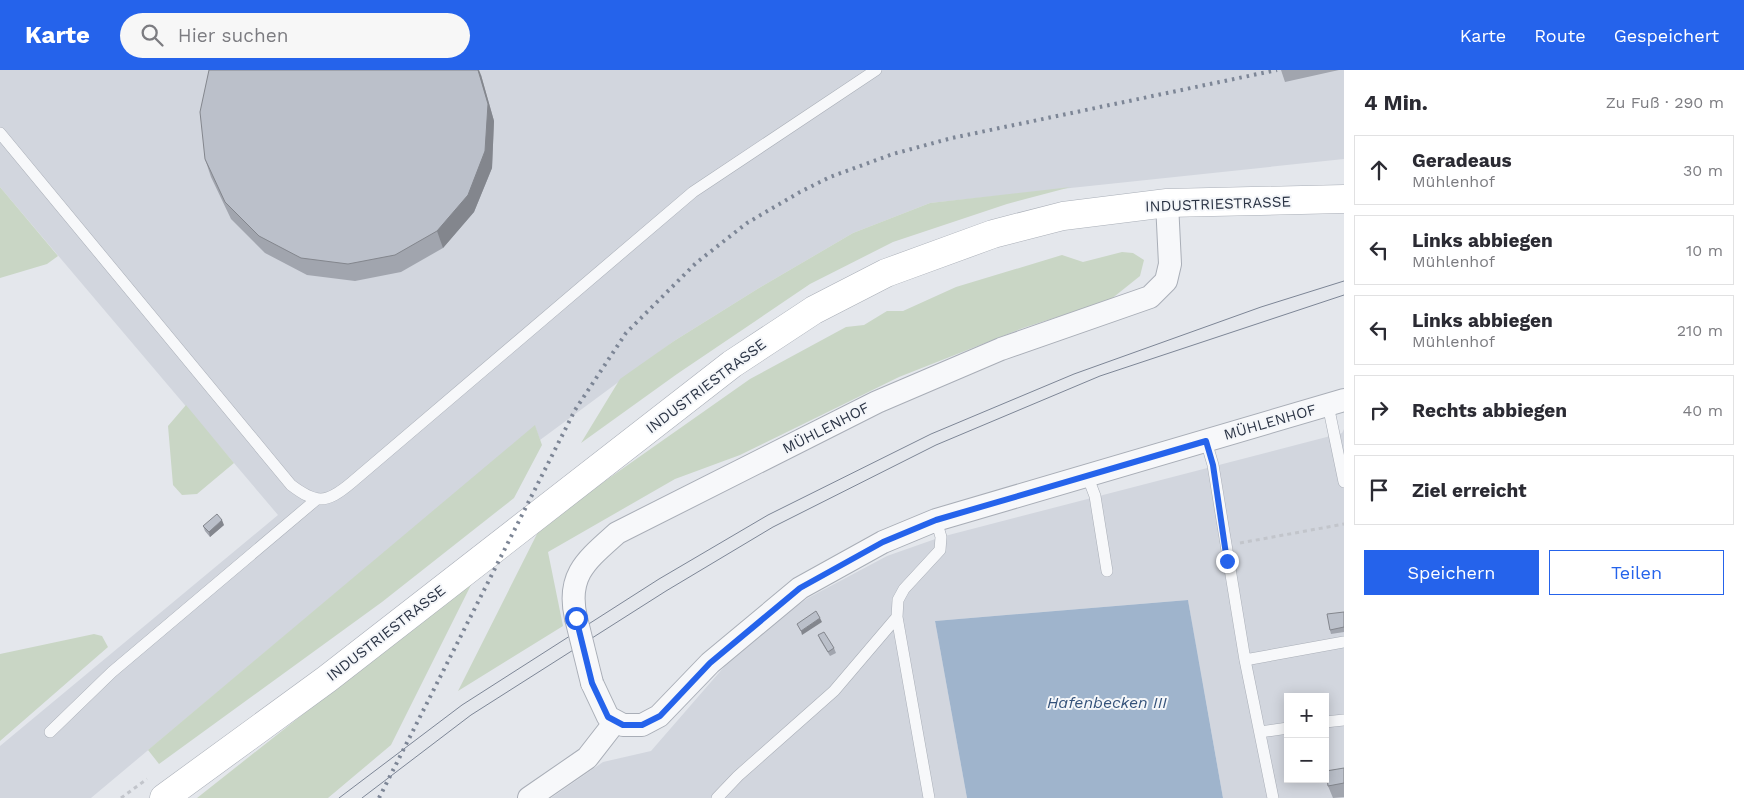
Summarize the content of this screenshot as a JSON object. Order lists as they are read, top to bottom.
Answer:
{
  "streets": {
    "main road": ["INDUSTRIESTRASSE"],
    "street": ["MÜHLENHOF"]
  },
  "crossings": [
    ["INDUSTRIESTRASSE", "MÜHLENHOF"]
  ],
  "water": ["Hafenbecken III"],
  "page": {
    "header": "Karte",
    "search": "Hier suchen",
    "nav": ["Karte", "Route", "Gespeichert"],
    "heading": ["4 Min.", "Zu Fuß · 290 m"],
    "list": [
      ["Geradeaus", "Mühlenhof", "30 m"],
      ["Links abbiegen", "Mühlenhof", "10 m"],
      ["Links abbiegen", "Mühlenhof", "210 m"],
      ["Rechts abbiegen", "40 m"],
      "Ziel erreicht"
    ],
    "buttons": ["Speichern", "Teilen"],
    "map_buttons": ["+", "−"]
  }
}
